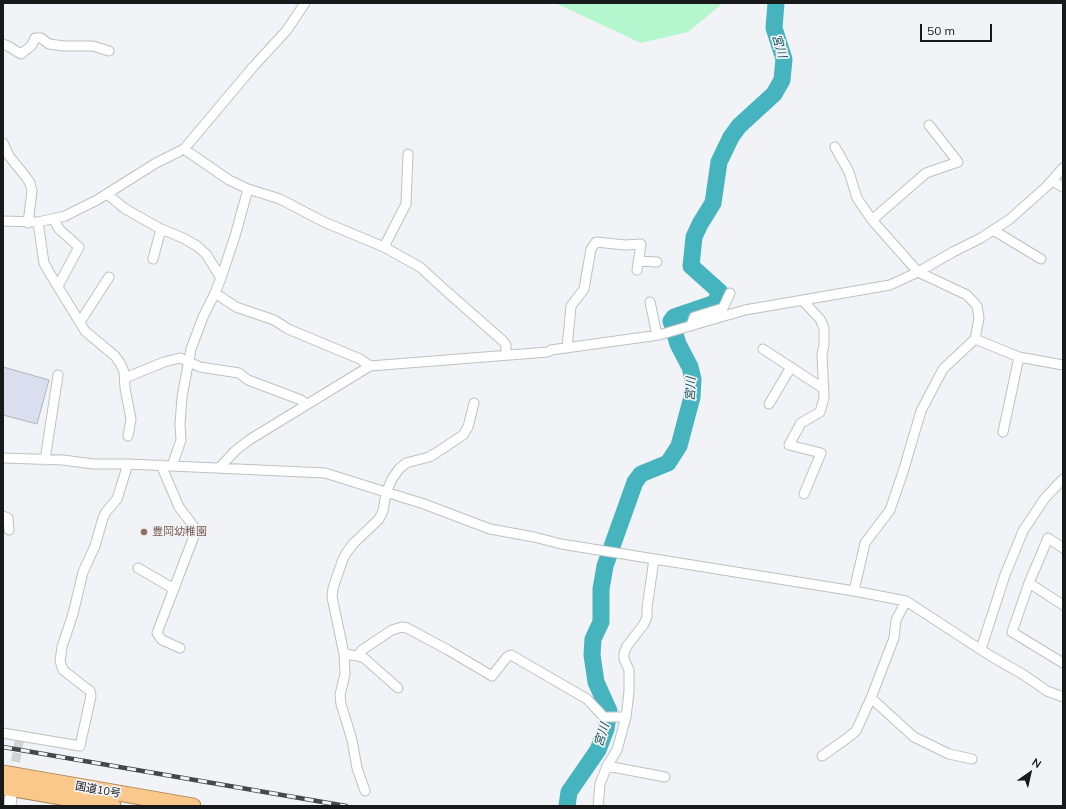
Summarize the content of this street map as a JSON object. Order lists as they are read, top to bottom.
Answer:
{
  "streets": {
    "highway": ["国道10号"]
  },
  "water": ["宮川"],
  "places": ["豊岡幼稚園"],
  "scale_bar": "50 m",
  "north": "top right"
}
